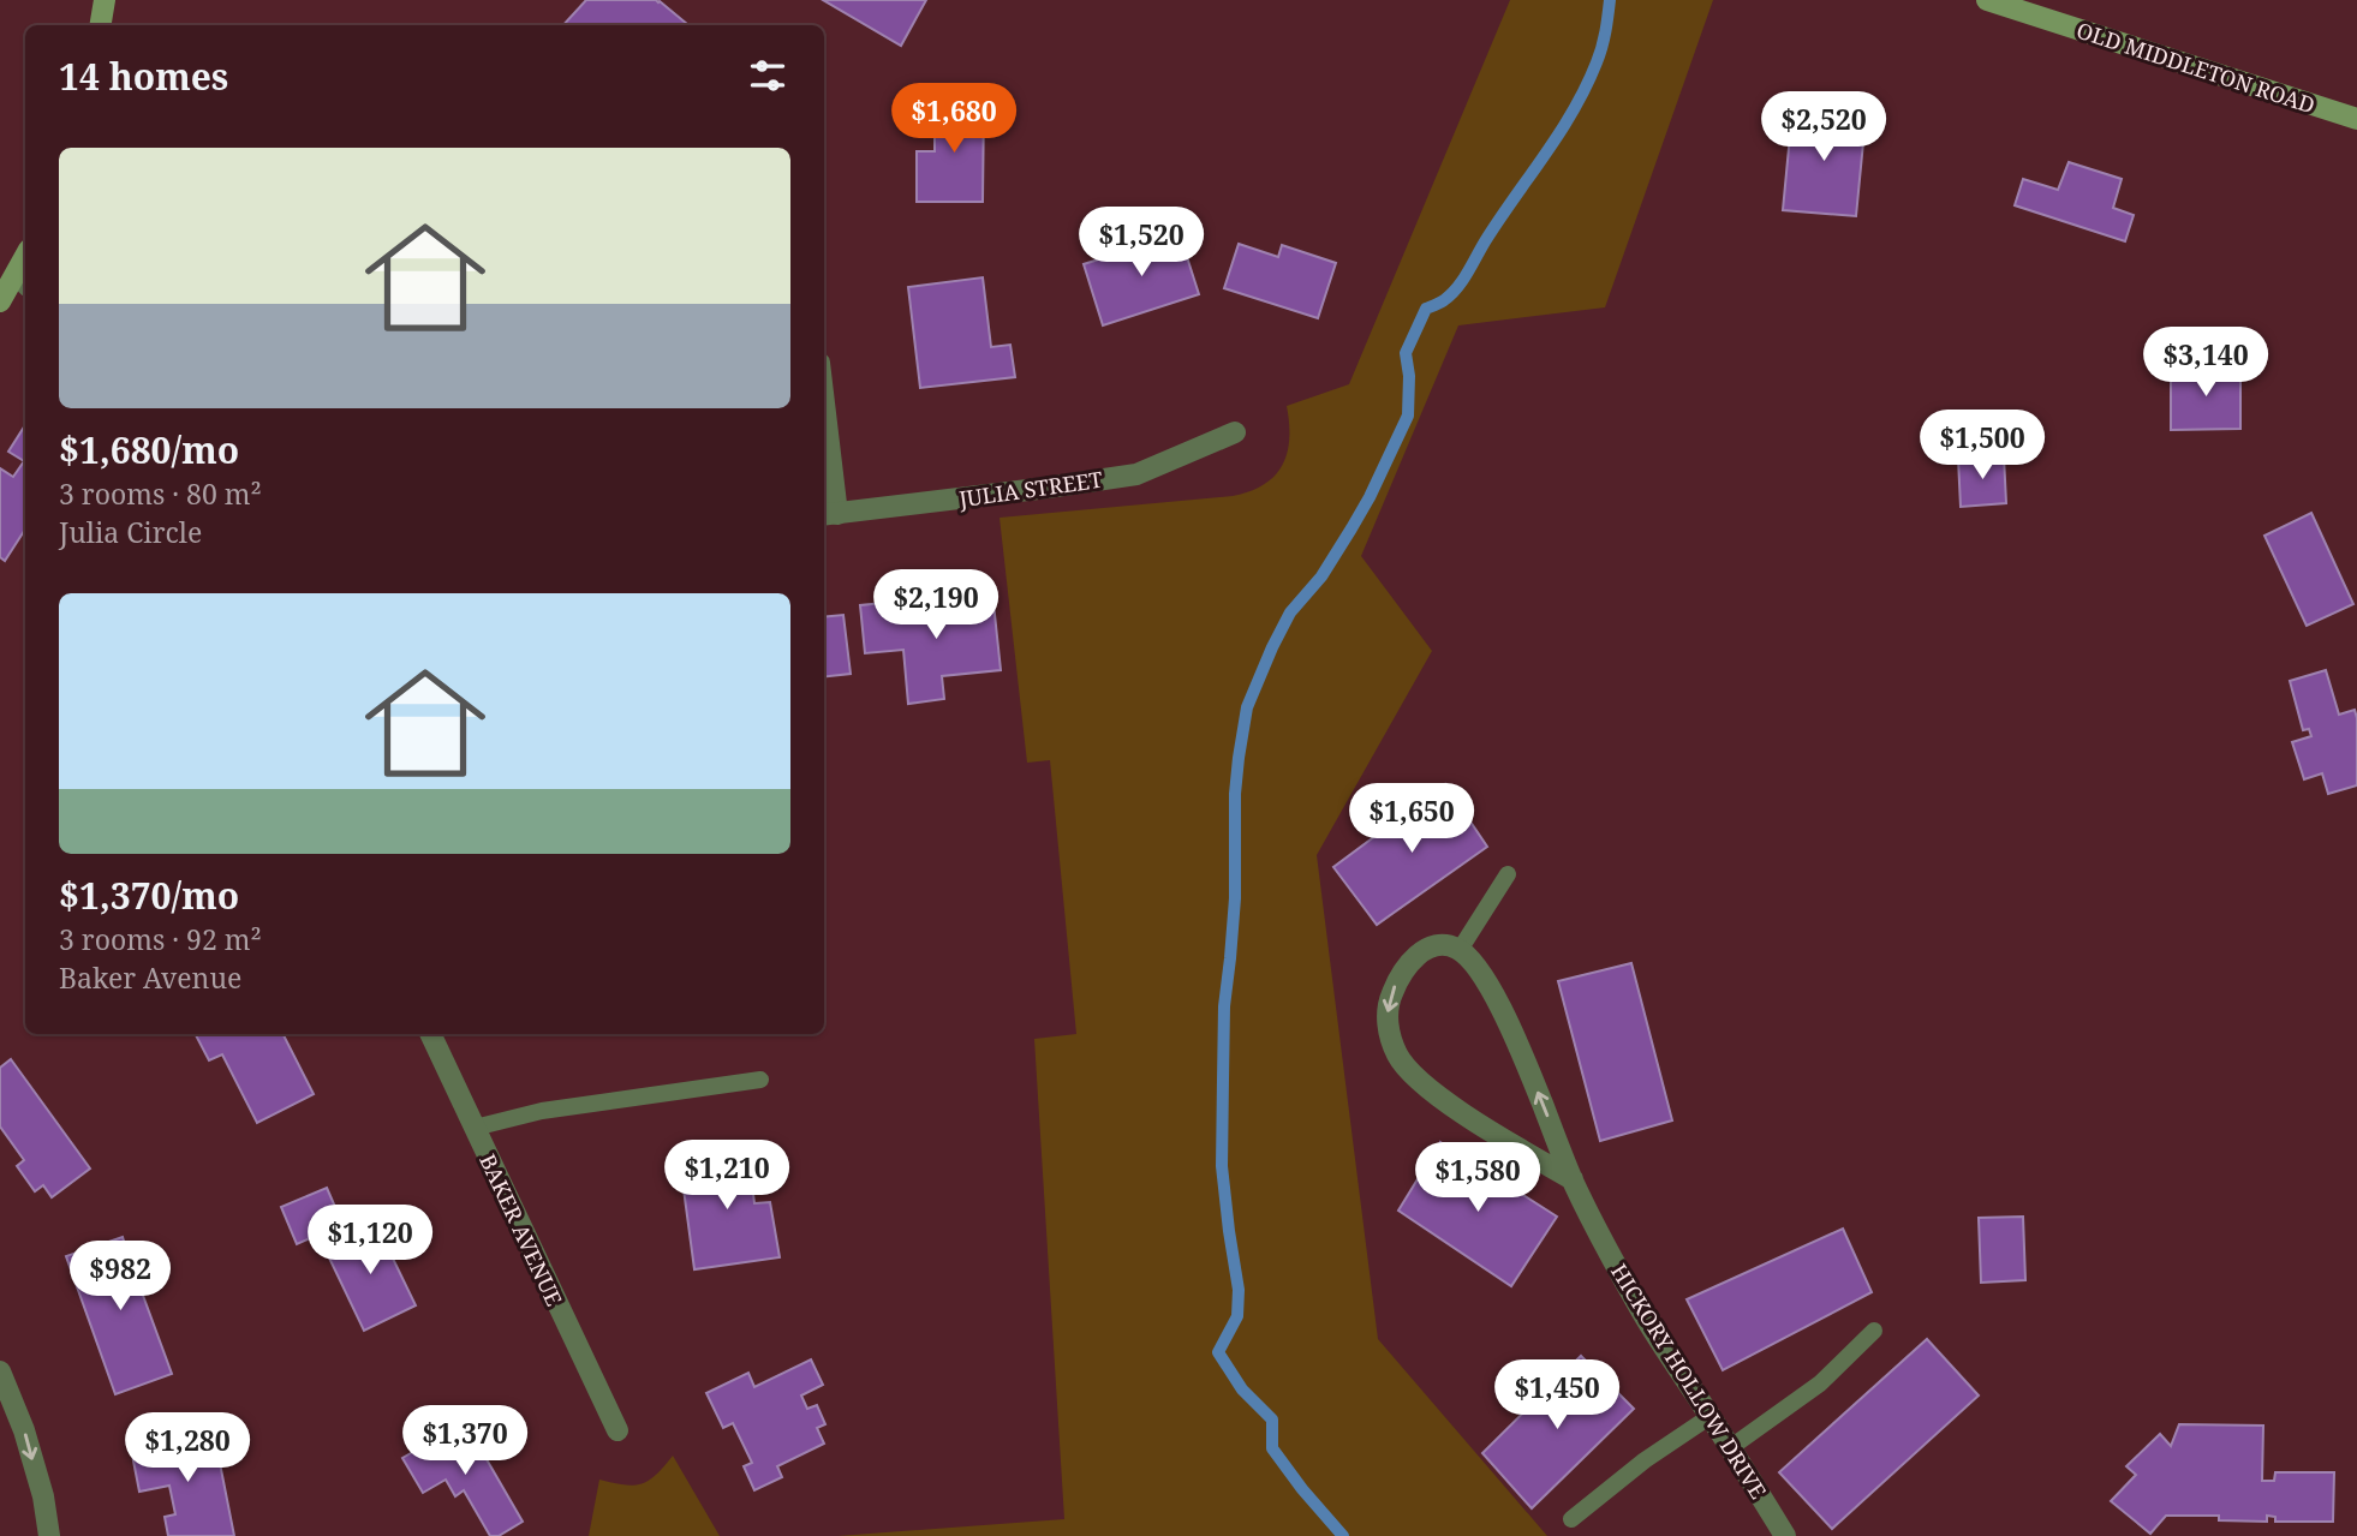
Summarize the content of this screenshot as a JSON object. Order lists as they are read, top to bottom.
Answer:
{
  "streets": {
    "street": [
      "OLD MIDDLETON ROAD",
      "JULIA STREET",
      "BAKER AVENUE",
      "HICKORY HOLLOW DRIVE"
    ]
  },
  "one_way": ["HICKORY HOLLOW DRIVE"],
  "page": {
    "heading": "14 homes",
    "price": [
      "$1,680",
      "$2,520",
      "$1,520",
      "$3,140",
      "$1,500",
      "$2,190",
      "$1,650",
      "$1,210",
      "$1,580",
      "$1,120",
      "$982",
      "$1,450",
      "$1,370",
      "$1,280"
    ],
    "list": [
      {
        "name": "$1,680/mo",
        "note": "3 rooms · 80 m² · Julia Circle"
      },
      {
        "name": "$1,370/mo",
        "note": "3 rooms · 92 m² · Baker Avenue"
      }
    ]
  }
}
